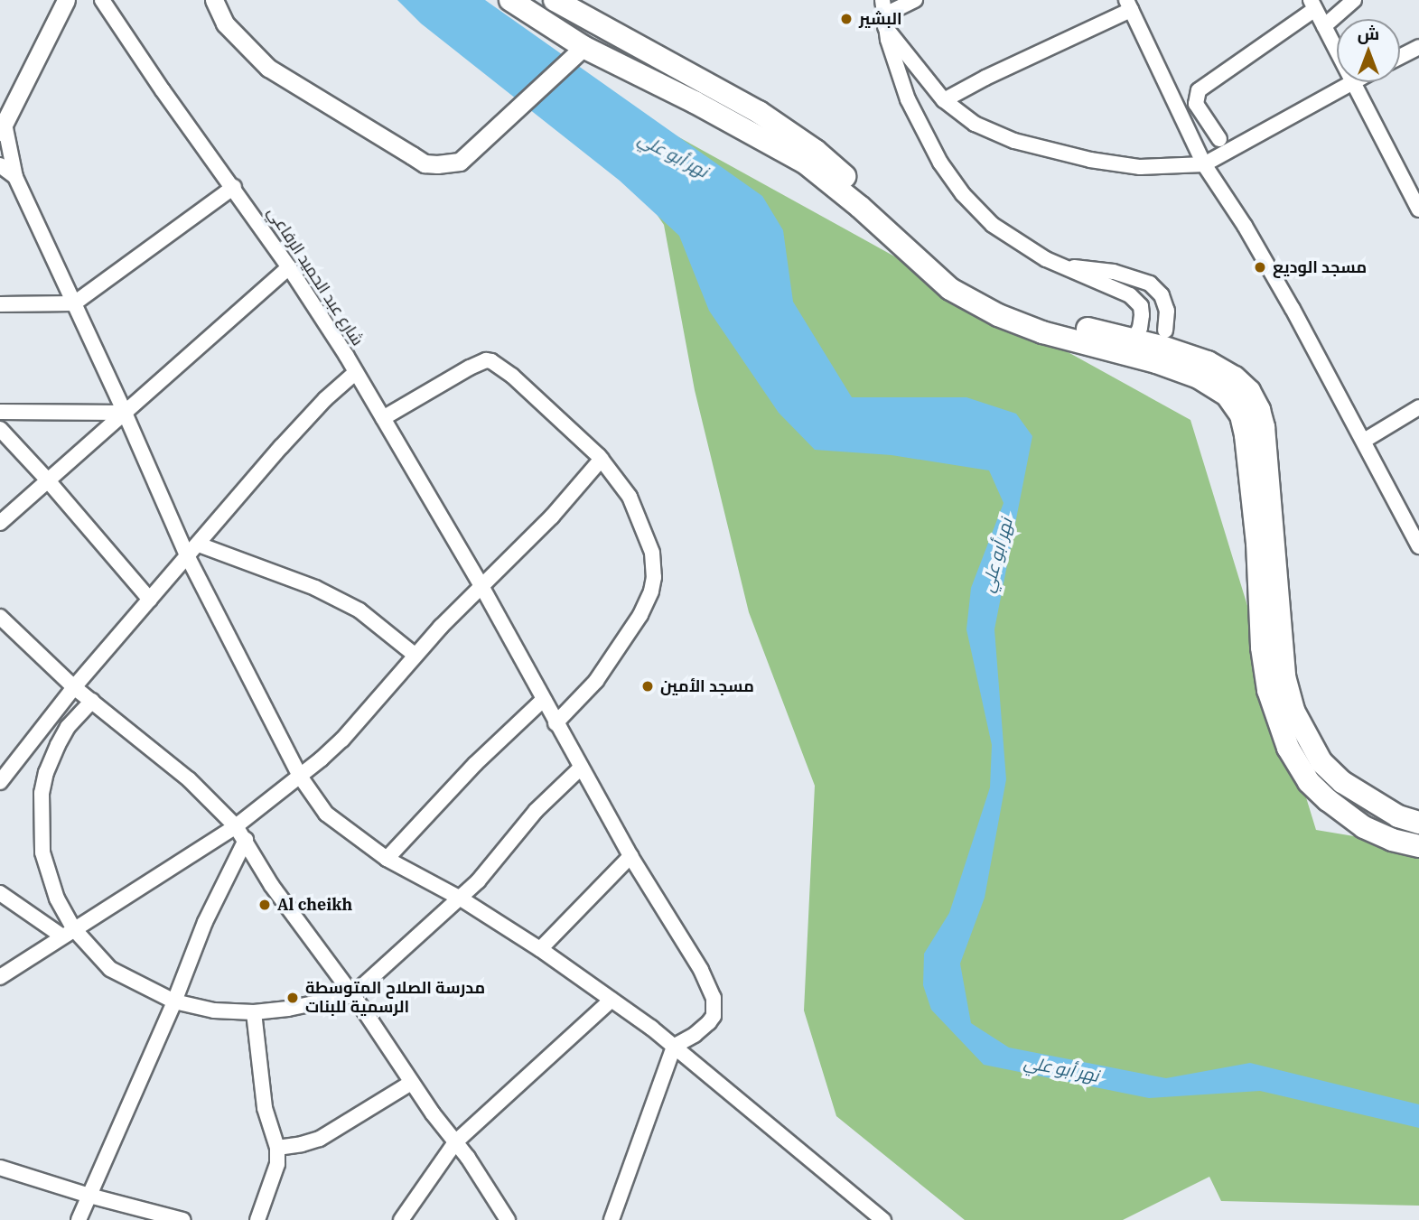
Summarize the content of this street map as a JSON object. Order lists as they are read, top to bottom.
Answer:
{
  "streets": {
    "street": ["شارع عبد الحميد الرفاعي"]
  },
  "water": ["نهر أبو علي"],
  "places": [
    "البشير",
    "مسجد الوديع",
    "مسجد الأمين",
    "Al cheikh",
    "مدرسة الصلاح المتوسطة الرسمية للبنات"
  ],
  "north": "top"
}
